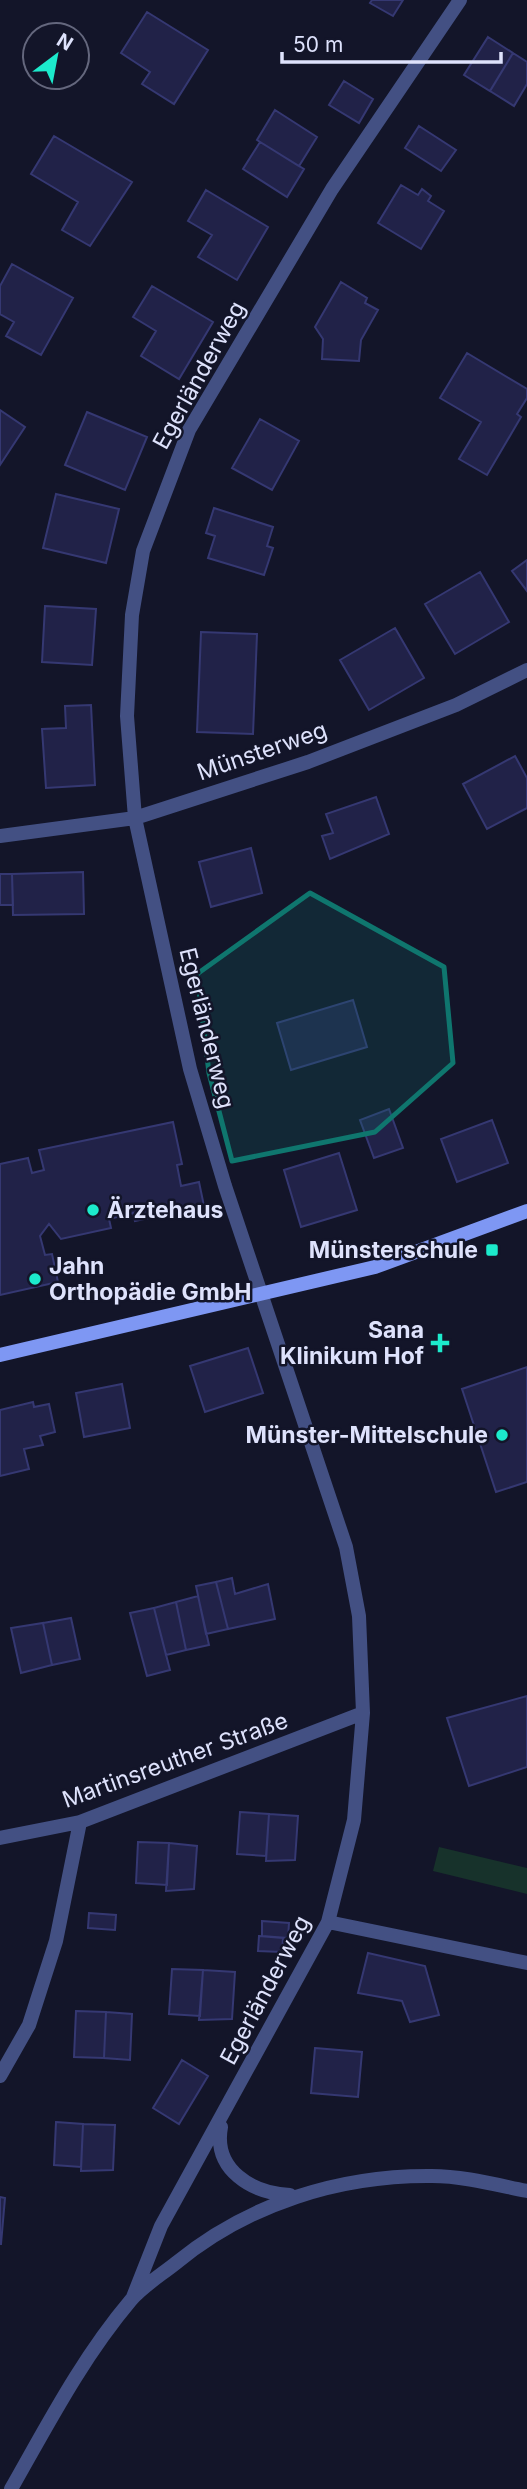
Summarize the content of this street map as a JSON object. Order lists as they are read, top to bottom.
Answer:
{
  "streets": {
    "street": ["Egerländerweg", "Münsterweg", "Martinsreuther Straße"]
  },
  "crossings": [
    ["Egerländerweg", "Münsterweg"],
    ["Egerländerweg", "Martinsreuther Straße"]
  ],
  "places": {
    "other": ["Ärztehaus", "Jahn Orthopädie GmbH", "Münster-Mittelschule"],
    "transit": ["Münsterschule"],
    "health": ["Sana Klinikum Hof"]
  },
  "scale_bar": "50 m",
  "north": "top right"
}
